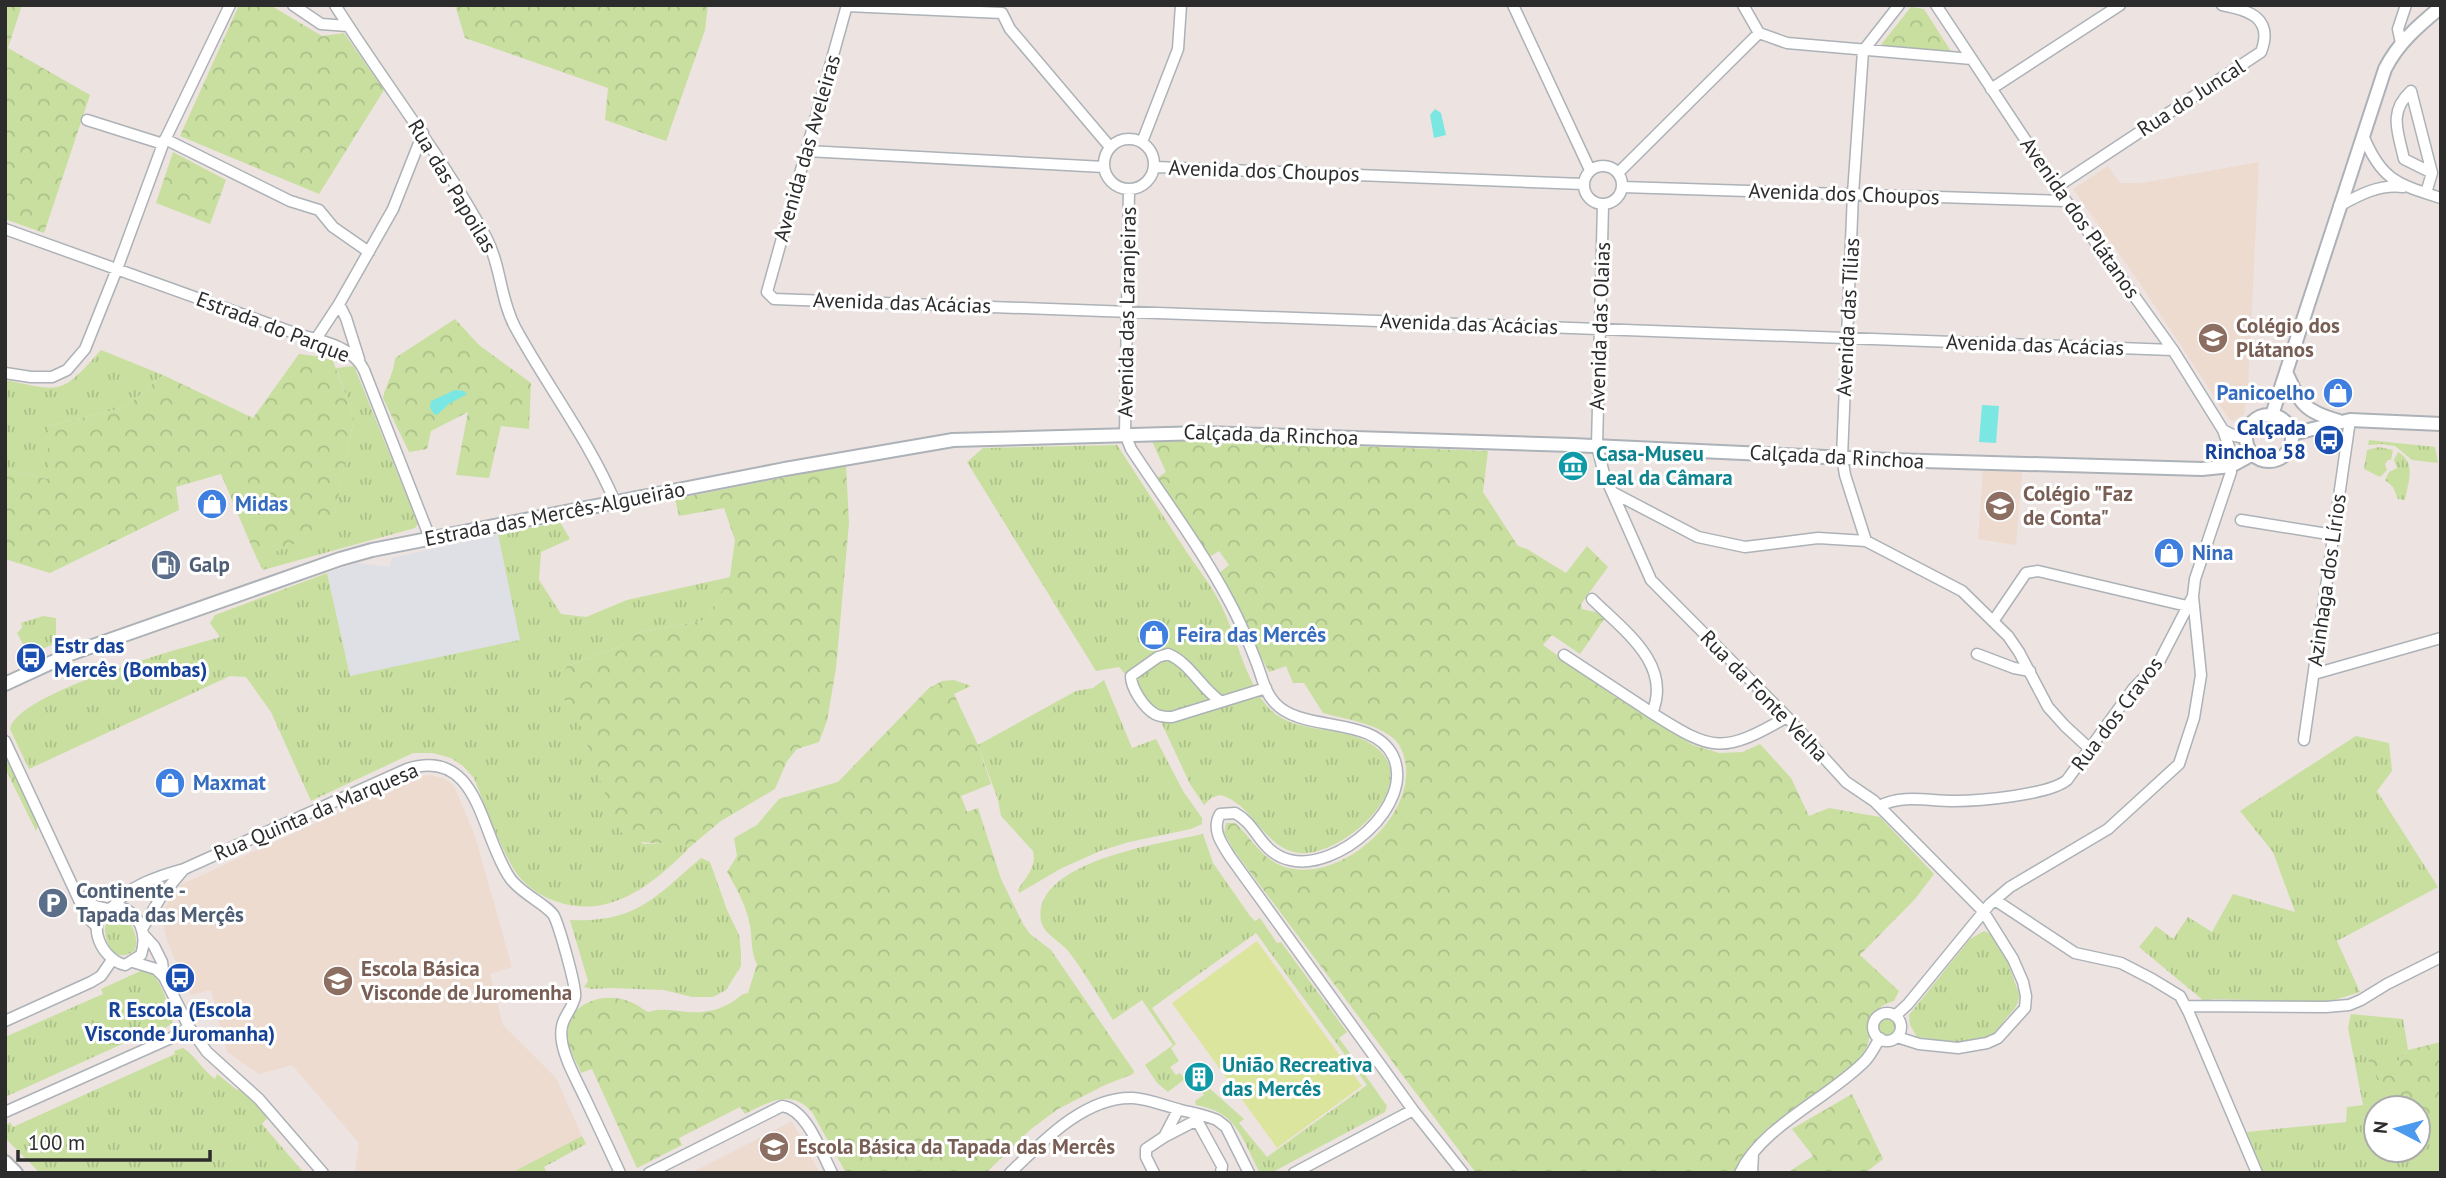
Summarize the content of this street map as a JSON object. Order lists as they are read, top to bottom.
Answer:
{
  "streets": {
    "street": [
      "Rua do Juncal",
      "Avenida das Aveleiras",
      "Avenida dos Choupos",
      "Rua das Papoilas",
      "Avenida dos Plátanos",
      "Avenida das Acácias",
      "Avenida das Laranjeiras",
      "Avenida das Tílias",
      "Avenida das Olaias",
      "Estrada do Parque",
      "Calçada da Rinchoa",
      "Estrada das Mercês-Algueirão",
      "Azinhaga dos Lírios",
      "Rua da Fonte Velha",
      "Rua dos Cravos",
      "Rua Quinta da Marquesa"
    ]
  },
  "crossings": [
    ["Rua do Juncal", "Avenida dos Plátanos"],
    ["Avenida das Aveleiras", "Avenida das Acácias"],
    ["Avenida dos Choupos", "Avenida dos Plátanos"],
    ["Avenida dos Choupos", "Avenida das Laranjeiras"],
    ["Avenida dos Choupos", "Avenida das Tílias"],
    ["Avenida dos Choupos", "Avenida das Olaias"],
    ["Rua das Papoilas", "Estrada das Mercês-Algueirão"],
    ["Avenida dos Plátanos", "Avenida das Acácias"],
    ["Avenida dos Plátanos", "Calçada da Rinchoa"],
    ["Avenida dos Plátanos", "Rua dos Cravos"],
    ["Avenida das Acácias", "Avenida das Laranjeiras"],
    ["Avenida das Acácias", "Avenida das Tílias"],
    ["Avenida das Acácias", "Avenida das Olaias"],
    ["Avenida das Laranjeiras", "Calçada da Rinchoa"],
    ["Avenida das Laranjeiras", "Estrada das Mercês-Algueirão"],
    ["Avenida das Tílias", "Calçada da Rinchoa"],
    ["Avenida das Olaias", "Calçada da Rinchoa"],
    ["Avenida das Olaias", "Rua da Fonte Velha"],
    ["Estrada do Parque", "Estrada das Mercês-Algueirão"],
    ["Calçada da Rinchoa", "Estrada das Mercês-Algueirão"],
    ["Calçada da Rinchoa", "Rua da Fonte Velha"],
    ["Calçada da Rinchoa", "Rua dos Cravos"],
    ["Rua da Fonte Velha", "Rua dos Cravos"]
  ],
  "places": {
    "school or university": [
      "Colégio dos Plátanos",
      "Colégio \"Faz de Conta\"",
      "Escola Básica Visconde de Juromenha",
      "Escola Básica da Tapada das Mercês"
    ],
    "shop": [
      "Panicoelho",
      "Midas",
      "Nina",
      "Feira das Mercês",
      "Maxmat"
    ],
    "bus stop": ["Calçada Rinchoa 58", "Estr das Mercês (Bombas)", "R Escola (Escola Visconde Juromanha)"],
    "museum": ["Casa-Museu Leal da Câmara"],
    "fuel station": ["Galp"],
    "parking": ["Continente - Tapada das Merçês"],
    "building": ["União Recreativa das Mercês"]
  },
  "scale_bar": "100 m",
  "north": "left"
}
